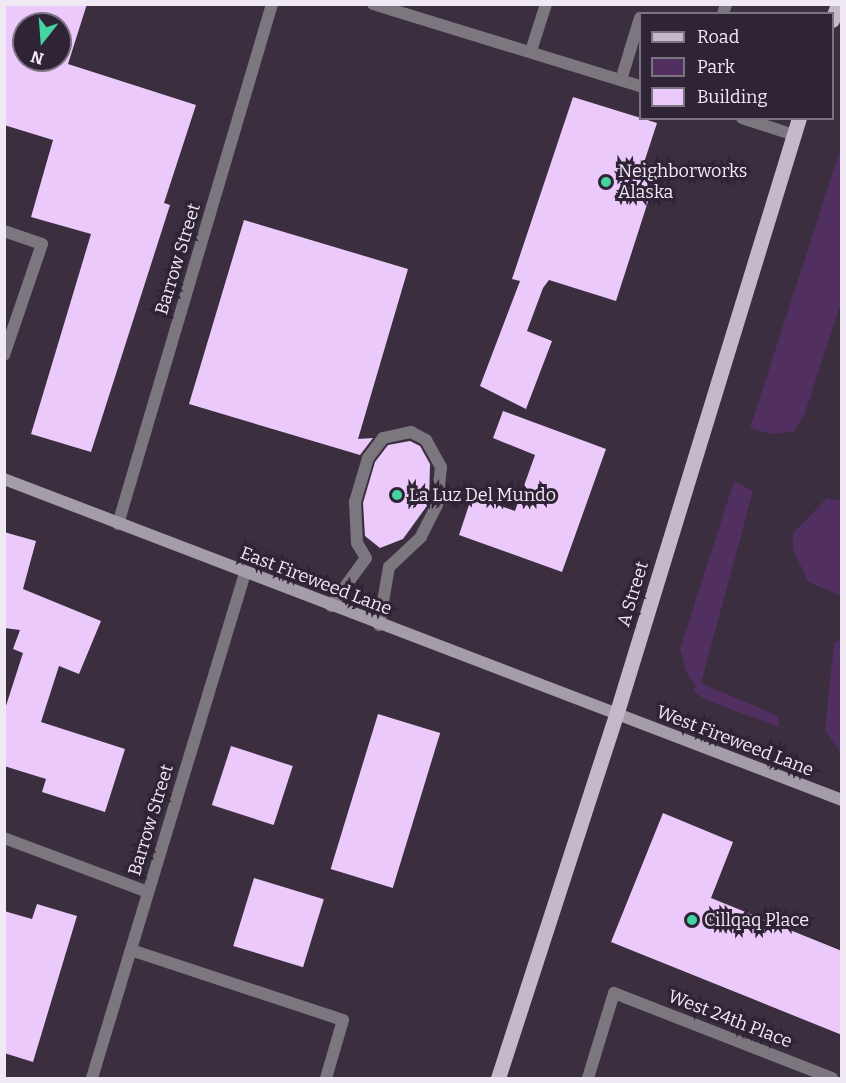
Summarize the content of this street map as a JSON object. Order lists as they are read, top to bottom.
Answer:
{
  "streets": {
    "main road": ["East Fireweed Lane", "A Street", "West Fireweed Lane"],
    "street": ["Barrow Street", "West 24th Place"]
  },
  "crossings": [
    ["Barrow Street", "East Fireweed Lane"],
    ["East Fireweed Lane", "A Street"],
    ["East Fireweed Lane", "West Fireweed Lane"],
    ["A Street", "West Fireweed Lane"]
  ],
  "places": ["Neighborworks Alaska", "La Luz Del Mundo", "Cillqaq Place"],
  "legend": ["Road", "Park", "Building"],
  "north": "bottom"
}
